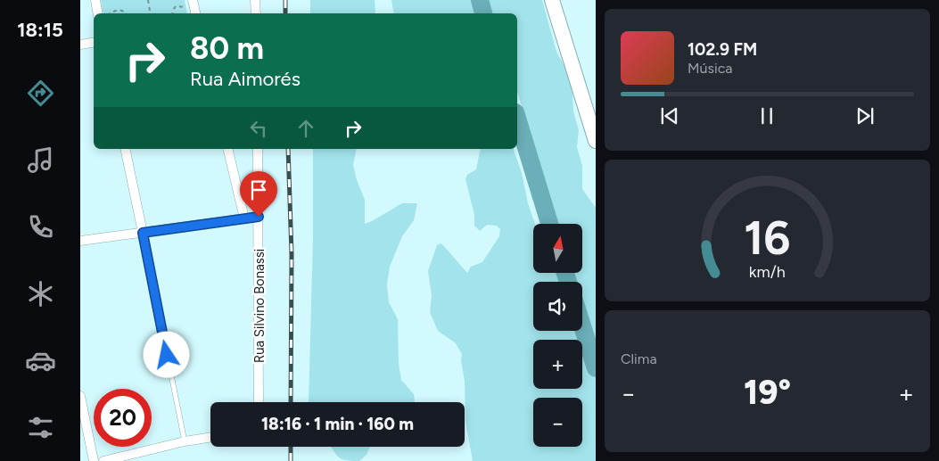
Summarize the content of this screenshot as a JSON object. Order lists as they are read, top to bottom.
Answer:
{
  "streets": {
    "street": ["Rua Silvino Bonassi"]
  },
  "north": "top",
  "page": {
    "tabs": "18:15",
    "turn": ["80 m", "Rua Aimorés"],
    "song": ["102.9 FM", "Música"],
    "map_buttons": ["+", "−"],
    "tile": "Clima",
    "heat": ["−", "19°", "+"],
    "limit": "20",
    "trip": "18:16 · 1 min · 160 m",
    "gauge": ["16", "km/h"]
  }
}
